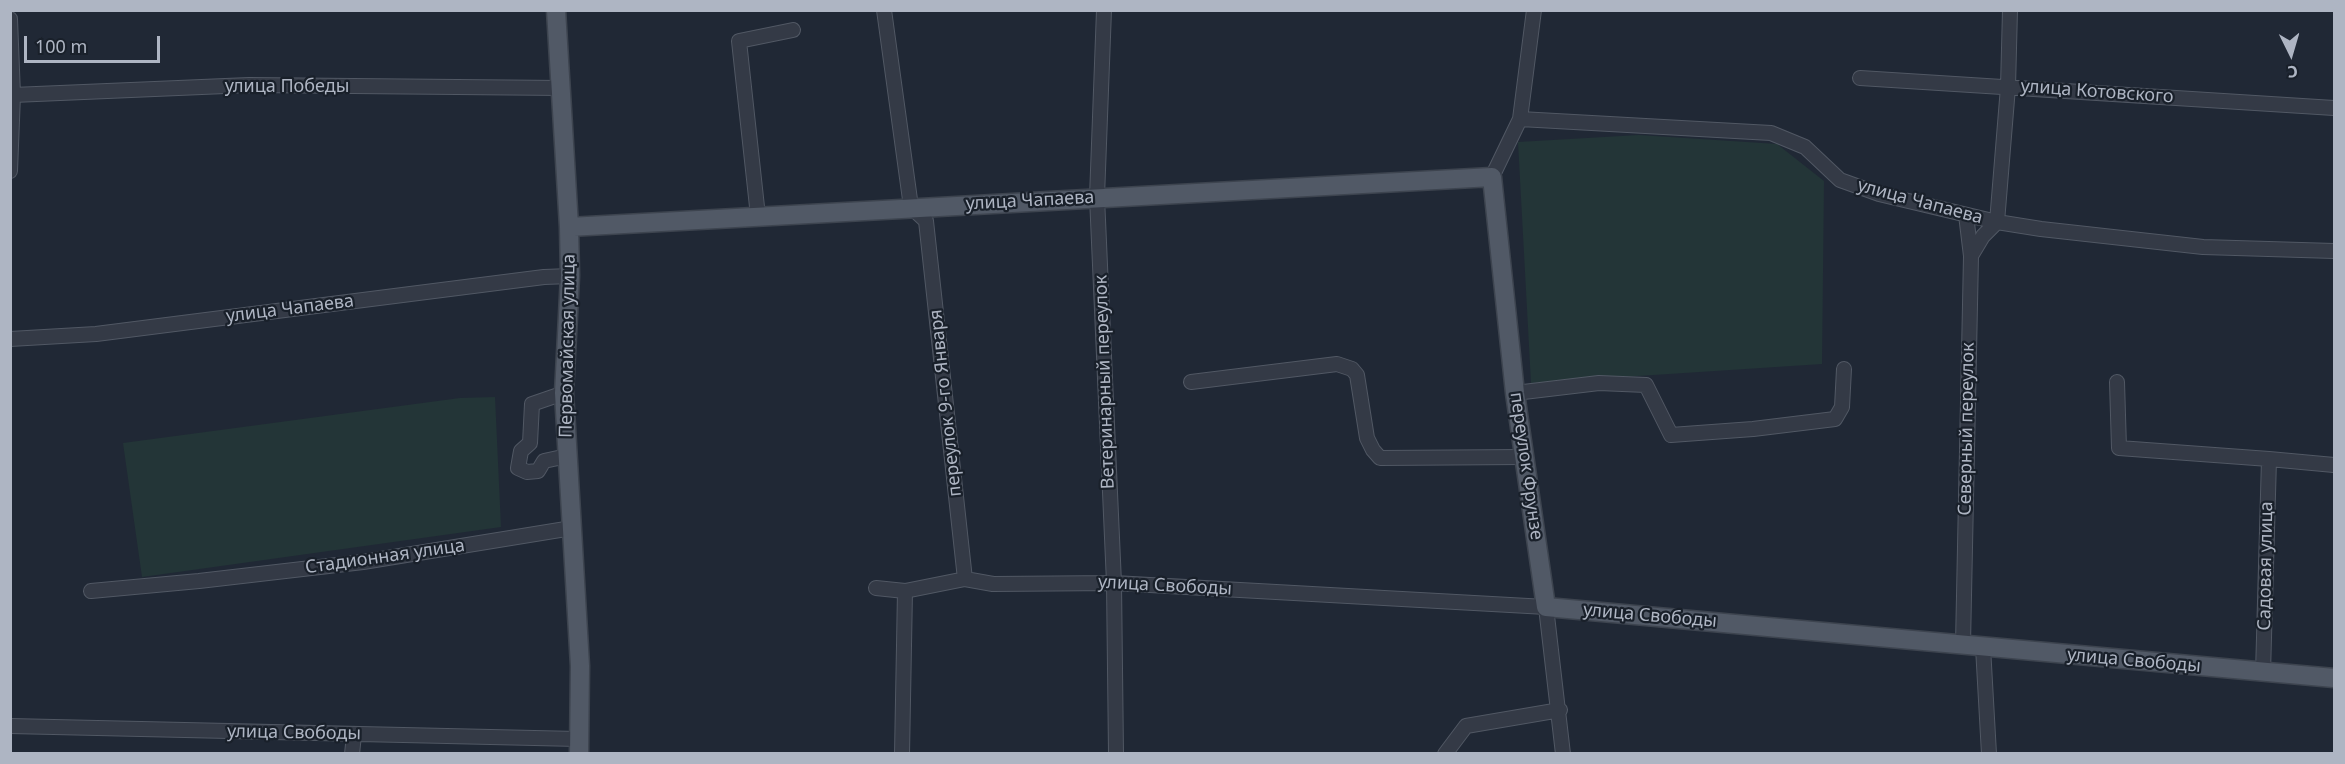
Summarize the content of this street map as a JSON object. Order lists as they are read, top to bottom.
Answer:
{
  "streets": {
    "main road": [
      "улица Чапаева",
      "Первомайская улица",
      "переулок Фрунзе",
      "улица Свободы"
    ],
    "street": [
      "улица Победы",
      "улица Котовского",
      "Ветеринарный переулок",
      "переулок 9-го Января",
      "Северный переулок",
      "Стадионная улица",
      "Садовая улица"
    ]
  },
  "crossings": [
    ["улица Победы", "Первомайская улица"],
    ["улица Чапаева", "Первомайская улица"],
    ["улица Чапаева", "Ветеринарный переулок"],
    ["улица Чапаева", "переулок 9-го Января"],
    ["улица Чапаева", "Северный переулок"],
    ["улица Чапаева", "переулок Фрунзе"],
    ["Первомайская улица", "Стадионная улица"],
    ["Первомайская улица", "улица Свободы"],
    ["Ветеринарный переулок", "улица Свободы"],
    ["переулок 9-го Января", "улица Свободы"],
    ["Северный переулок", "улица Свободы"],
    ["переулок Фрунзе", "улица Свободы"],
    ["Садовая улица", "улица Свободы"]
  ],
  "scale_bar": "100 m",
  "north": "bottom"
}
